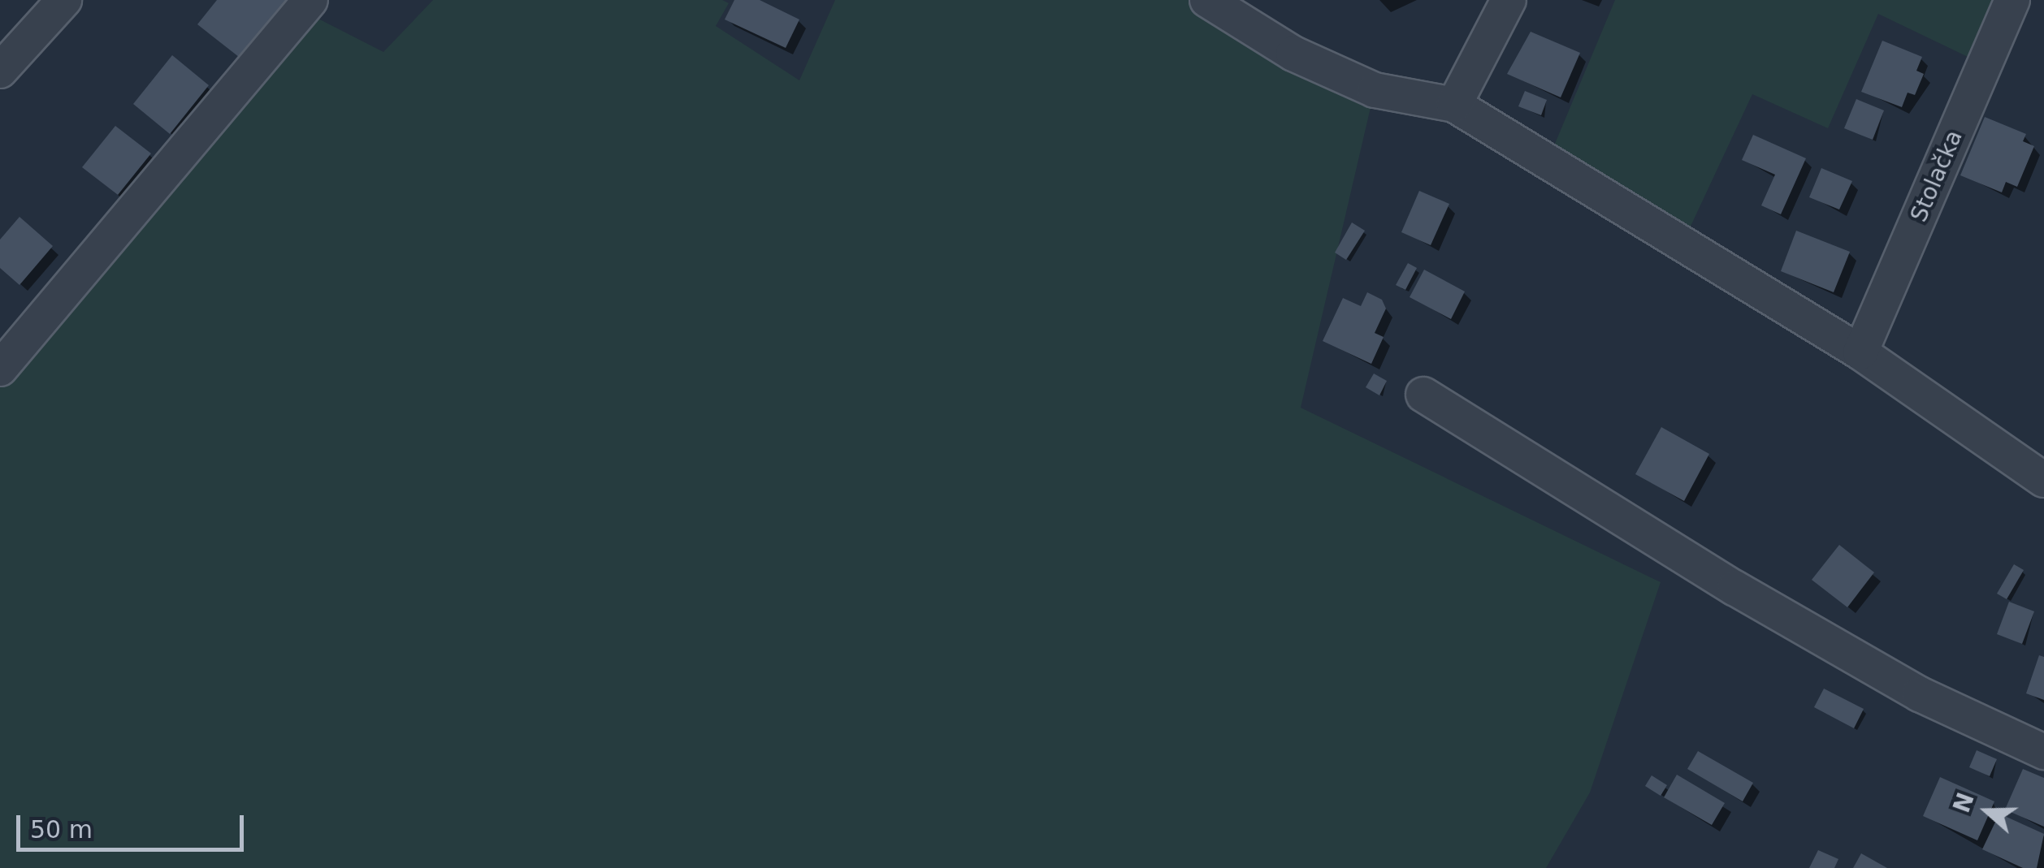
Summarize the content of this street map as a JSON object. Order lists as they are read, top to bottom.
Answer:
{
  "streets": {
    "street": ["Stolačka"]
  },
  "scale_bar": "50 m",
  "north": "left"
}
